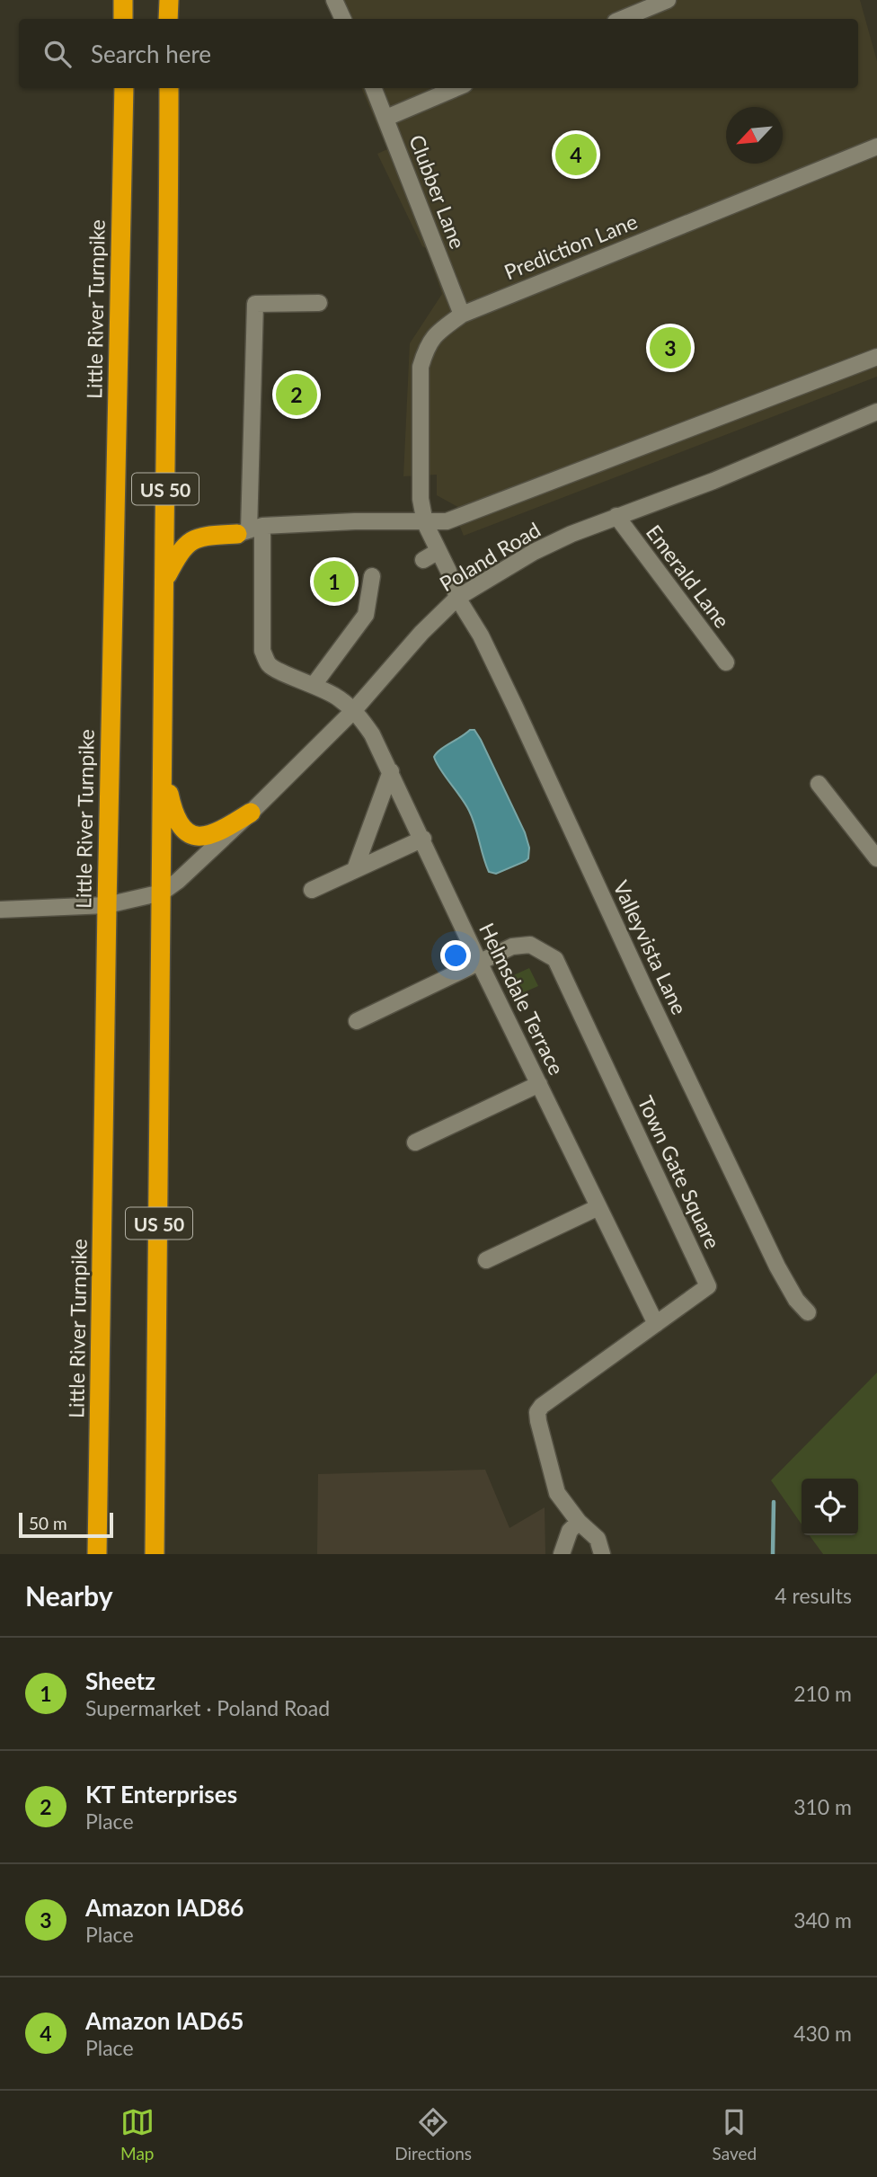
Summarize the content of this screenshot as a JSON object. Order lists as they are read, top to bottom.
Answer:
{
  "streets": {
    "highway": ["Little River Turnpike", "US 50"],
    "street": [
      "Clubber Lane",
      "Prediction Lane",
      "Poland Road",
      "Emerald Lane",
      "Valleyvista Lane",
      "Helmsdale Terrace",
      "Town Gate Square"
    ]
  },
  "crossings": [
    ["Clubber Lane", "Prediction Lane"],
    ["Prediction Lane", "Valleyvista Lane"],
    ["Little River Turnpike", "Poland Road"],
    ["US 50", "Poland Road"],
    ["Poland Road", "Emerald Lane"],
    ["Poland Road", "Valleyvista Lane"],
    ["Poland Road", "Helmsdale Terrace"],
    ["Helmsdale Terrace", "Town Gate Square"]
  ],
  "scale_bar": "50 m",
  "north": "bottom left",
  "page": {
    "search": "Search here",
    "pins": [
      "4",
      "3",
      "2",
      "1"
    ],
    "scale": "50 m",
    "heading": ["Nearby", "4 results"],
    "list": [
      {
        "mark": "1",
        "name": "Sheetz",
        "note": "Supermarket · Poland Road",
        "value": "210 m"
      },
      {
        "mark": "2",
        "name": "KT Enterprises",
        "note": "Place",
        "value": "310 m"
      },
      {
        "mark": "3",
        "name": "Amazon IAD86",
        "note": "Place",
        "value": "340 m"
      },
      {
        "mark": "4",
        "name": "Amazon IAD65",
        "note": "Place",
        "value": "430 m"
      }
    ],
    "nav": ["Map", "Directions", "Saved"]
  }
}
